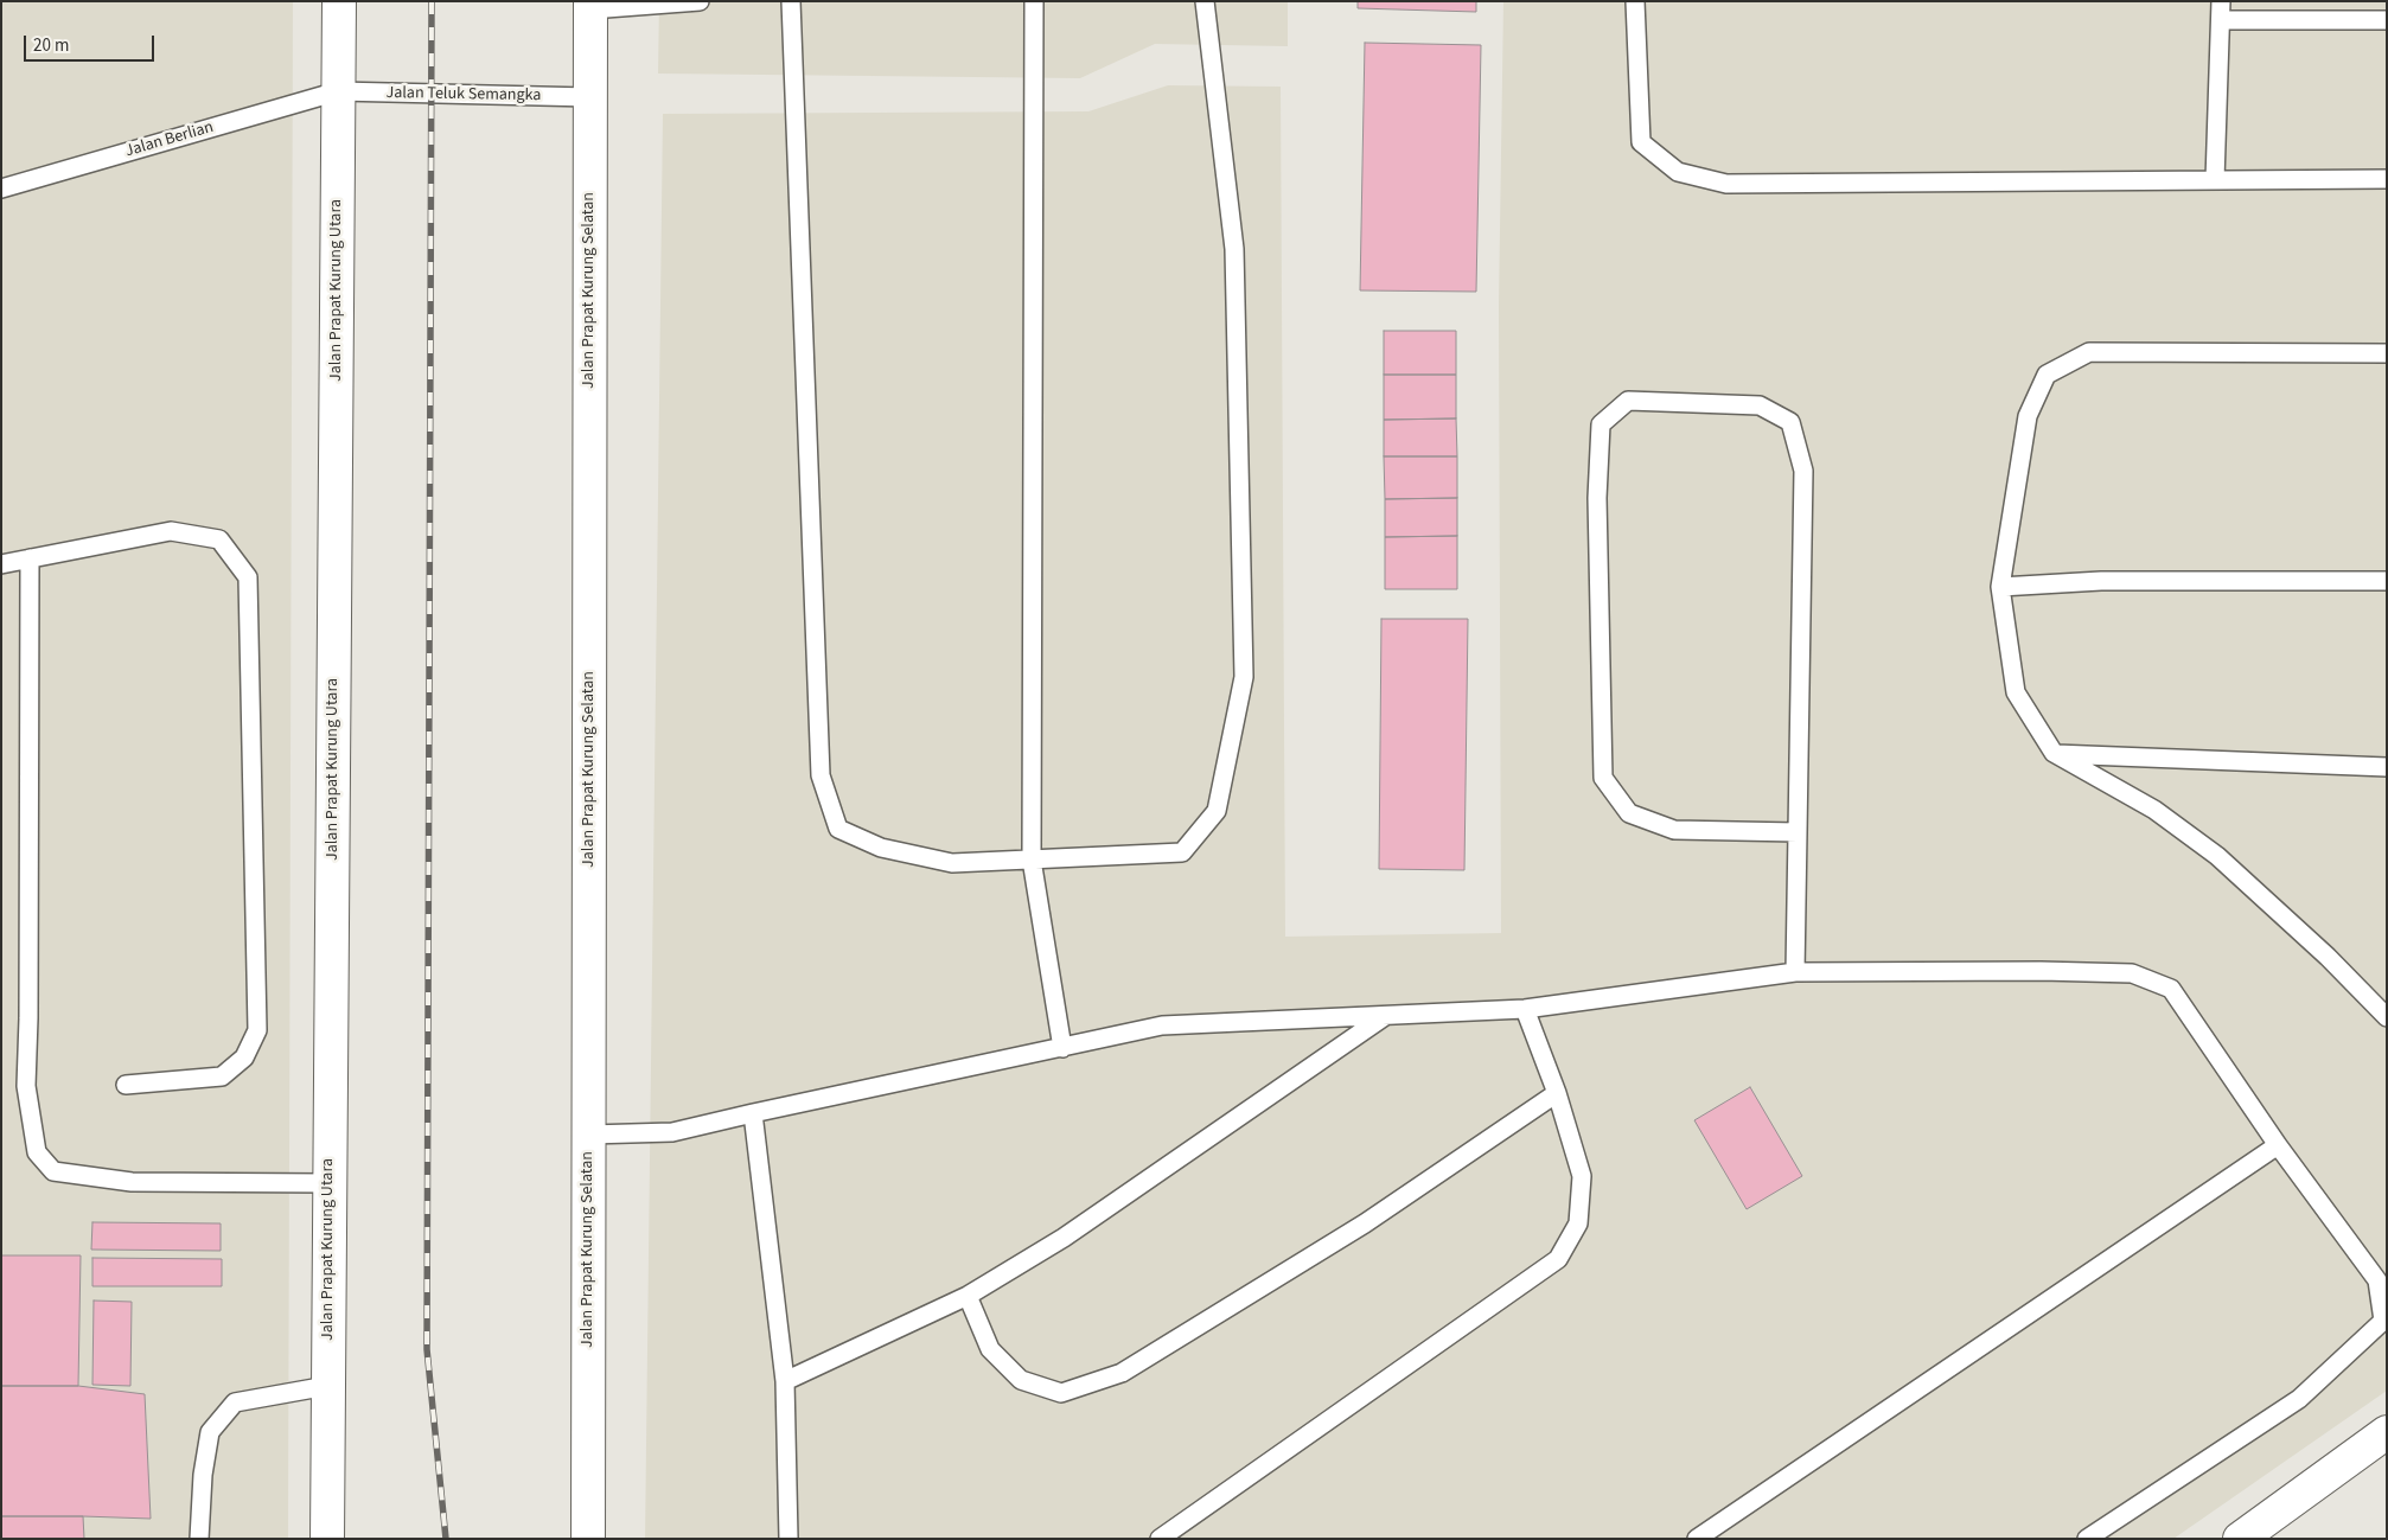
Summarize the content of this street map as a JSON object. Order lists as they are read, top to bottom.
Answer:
{
  "streets": {
    "street": ["Jalan Prapat Kurung Utara", "Jalan Prapat Kurung Selatan"],
    "lane": ["Jalan Teluk Semangka", "Jalan Berlian"]
  },
  "crossings": [
    ["Jalan Teluk Semangka", "Jalan Berlian"],
    ["Jalan Teluk Semangka", "Jalan Prapat Kurung Utara"],
    ["Jalan Teluk Semangka", "Jalan Prapat Kurung Selatan"],
    ["Jalan Berlian", "Jalan Prapat Kurung Utara"]
  ],
  "scale_bar": "20 m"
}
